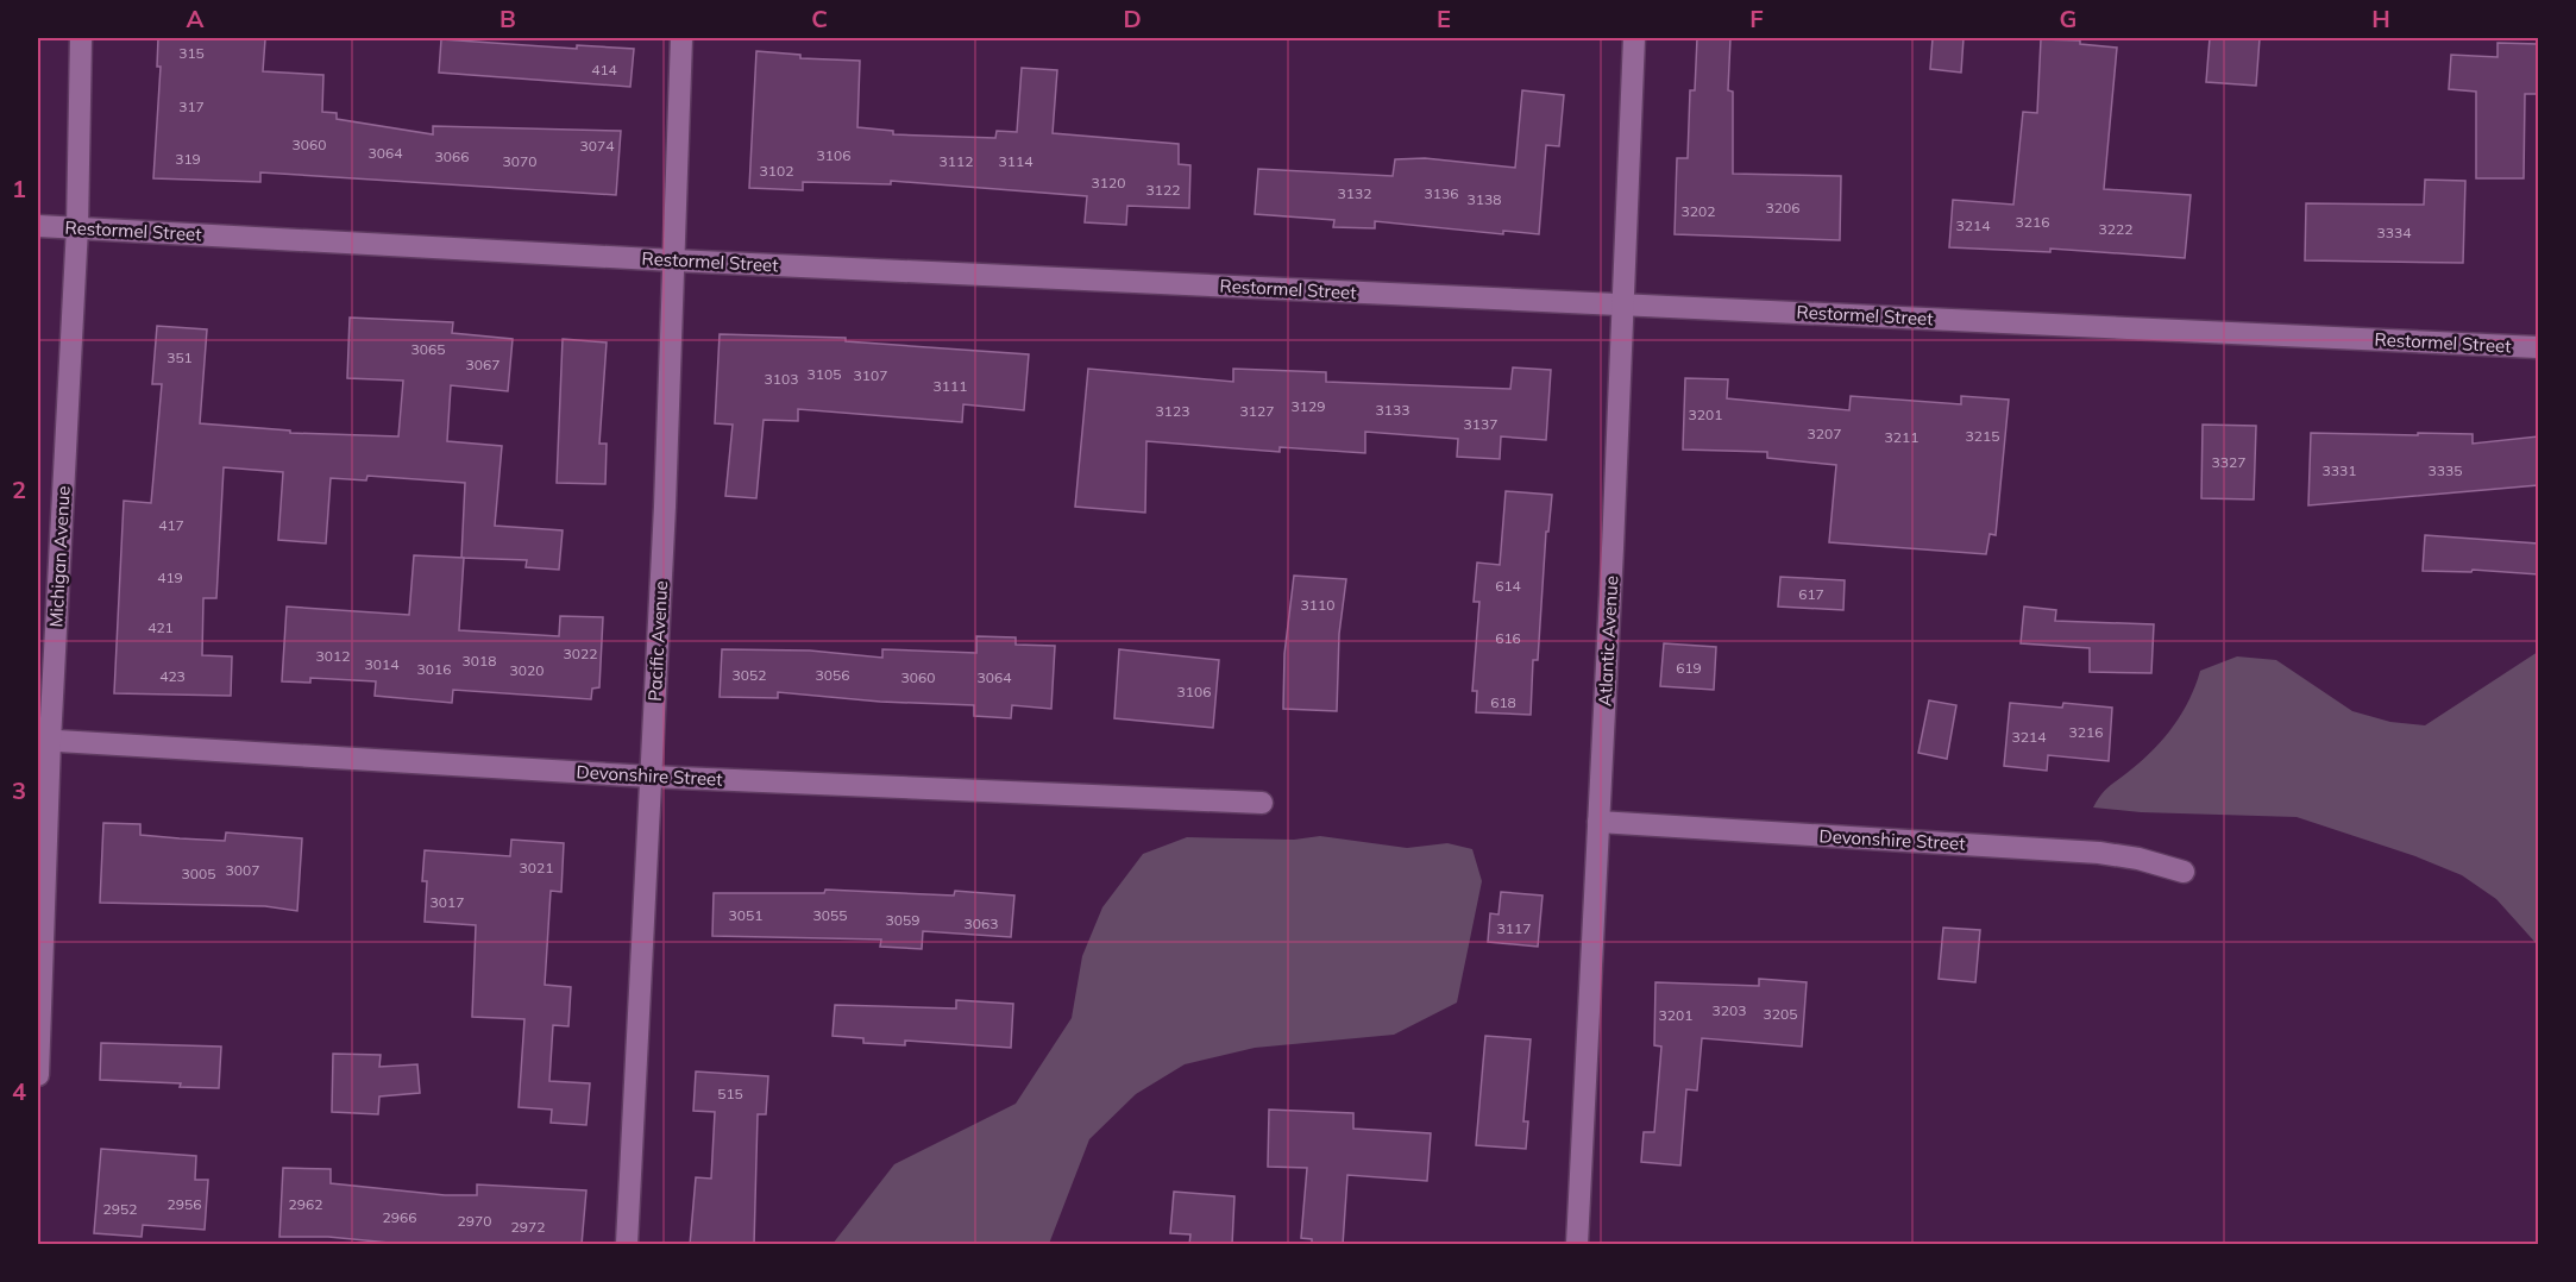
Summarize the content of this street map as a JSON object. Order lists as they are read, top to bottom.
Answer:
{
  "streets": {
    "street": [
      "Restormel Street",
      "Michigan Avenue",
      "Pacific Avenue",
      "Atlantic Avenue",
      "Devonshire Street"
    ]
  },
  "crossings": [
    ["Restormel Street", "Michigan Avenue"],
    ["Restormel Street", "Pacific Avenue"],
    ["Restormel Street", "Atlantic Avenue"],
    ["Michigan Avenue", "Devonshire Street"],
    ["Pacific Avenue", "Devonshire Street"],
    ["Atlantic Avenue", "Devonshire Street"]
  ],
  "house_numbers": [
    "315",
    "414",
    "317",
    "3060",
    "3074",
    "3064",
    "3106",
    "3066",
    "319",
    "3070",
    "3112",
    "3114",
    "3102",
    "3120",
    "3122",
    "3132",
    "3136",
    "3138",
    "3206",
    "3202",
    "3216",
    "3214",
    "3222",
    "3334",
    "3065",
    "351",
    "3067",
    "3105",
    "3107",
    "3103",
    "3111",
    "3129",
    "3133",
    "3123",
    "3127",
    "3201",
    "3137",
    "3207",
    "3215",
    "3211",
    "3327",
    "3331",
    "3335",
    "417",
    "419",
    "614",
    "617",
    "3110",
    "421",
    "616",
    "3022",
    "3012",
    "3018",
    "3014",
    "619",
    "3016",
    "3020",
    "3052",
    "3056",
    "423",
    "3060",
    "3064",
    "3106",
    "618",
    "3216",
    "3214",
    "3021",
    "3007",
    "3005",
    "3017",
    "3051",
    "3055",
    "3059",
    "3063",
    "3117",
    "3203",
    "3205",
    "3201",
    "515",
    "2956",
    "2962",
    "2952",
    "2966",
    "2970",
    "2972"
  ],
  "grid": {
    "columns": [
      "A",
      "B",
      "C",
      "D",
      "E",
      "F",
      "G",
      "H"
    ],
    "rows": [
      "1",
      "2",
      "3",
      "4"
    ]
  }
}
